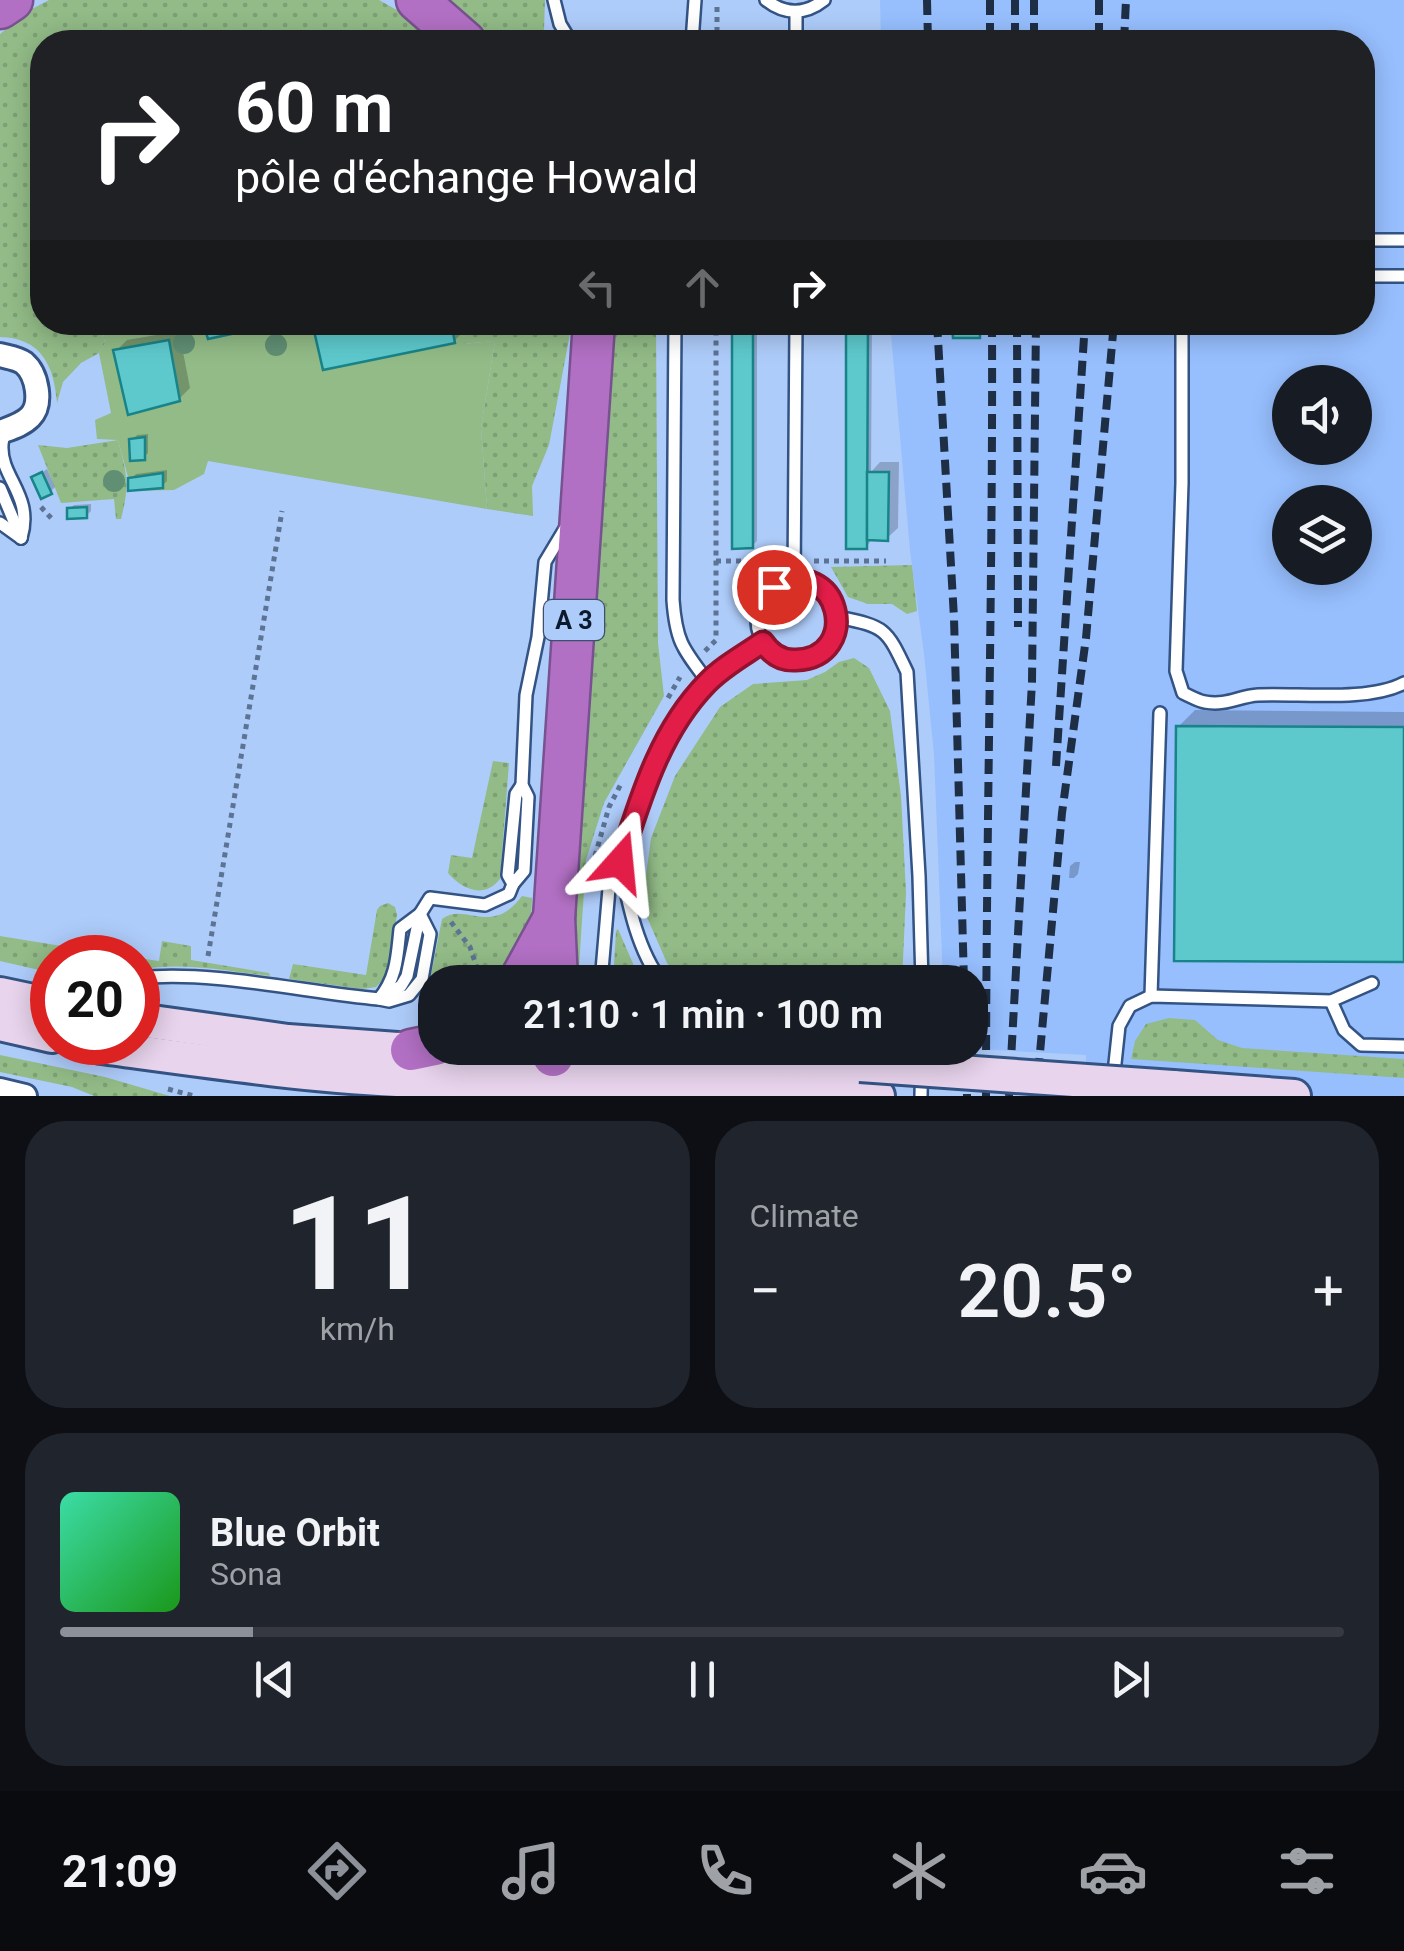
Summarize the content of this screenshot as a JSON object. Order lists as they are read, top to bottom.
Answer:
{
  "streets": {
    "highway": ["A 3"]
  },
  "page": {
    "turn": ["60 m", "pôle d'échange Howald"],
    "limit": "20",
    "trip": "21:10 · 1 min · 100 m",
    "tile": [
      ["11", "km/h"],
      "Climate"
    ],
    "heat": ["−", "20.5°", "+"],
    "song": ["Blue Orbit", "Sona"],
    "tabs": "21:09"
  }
}
